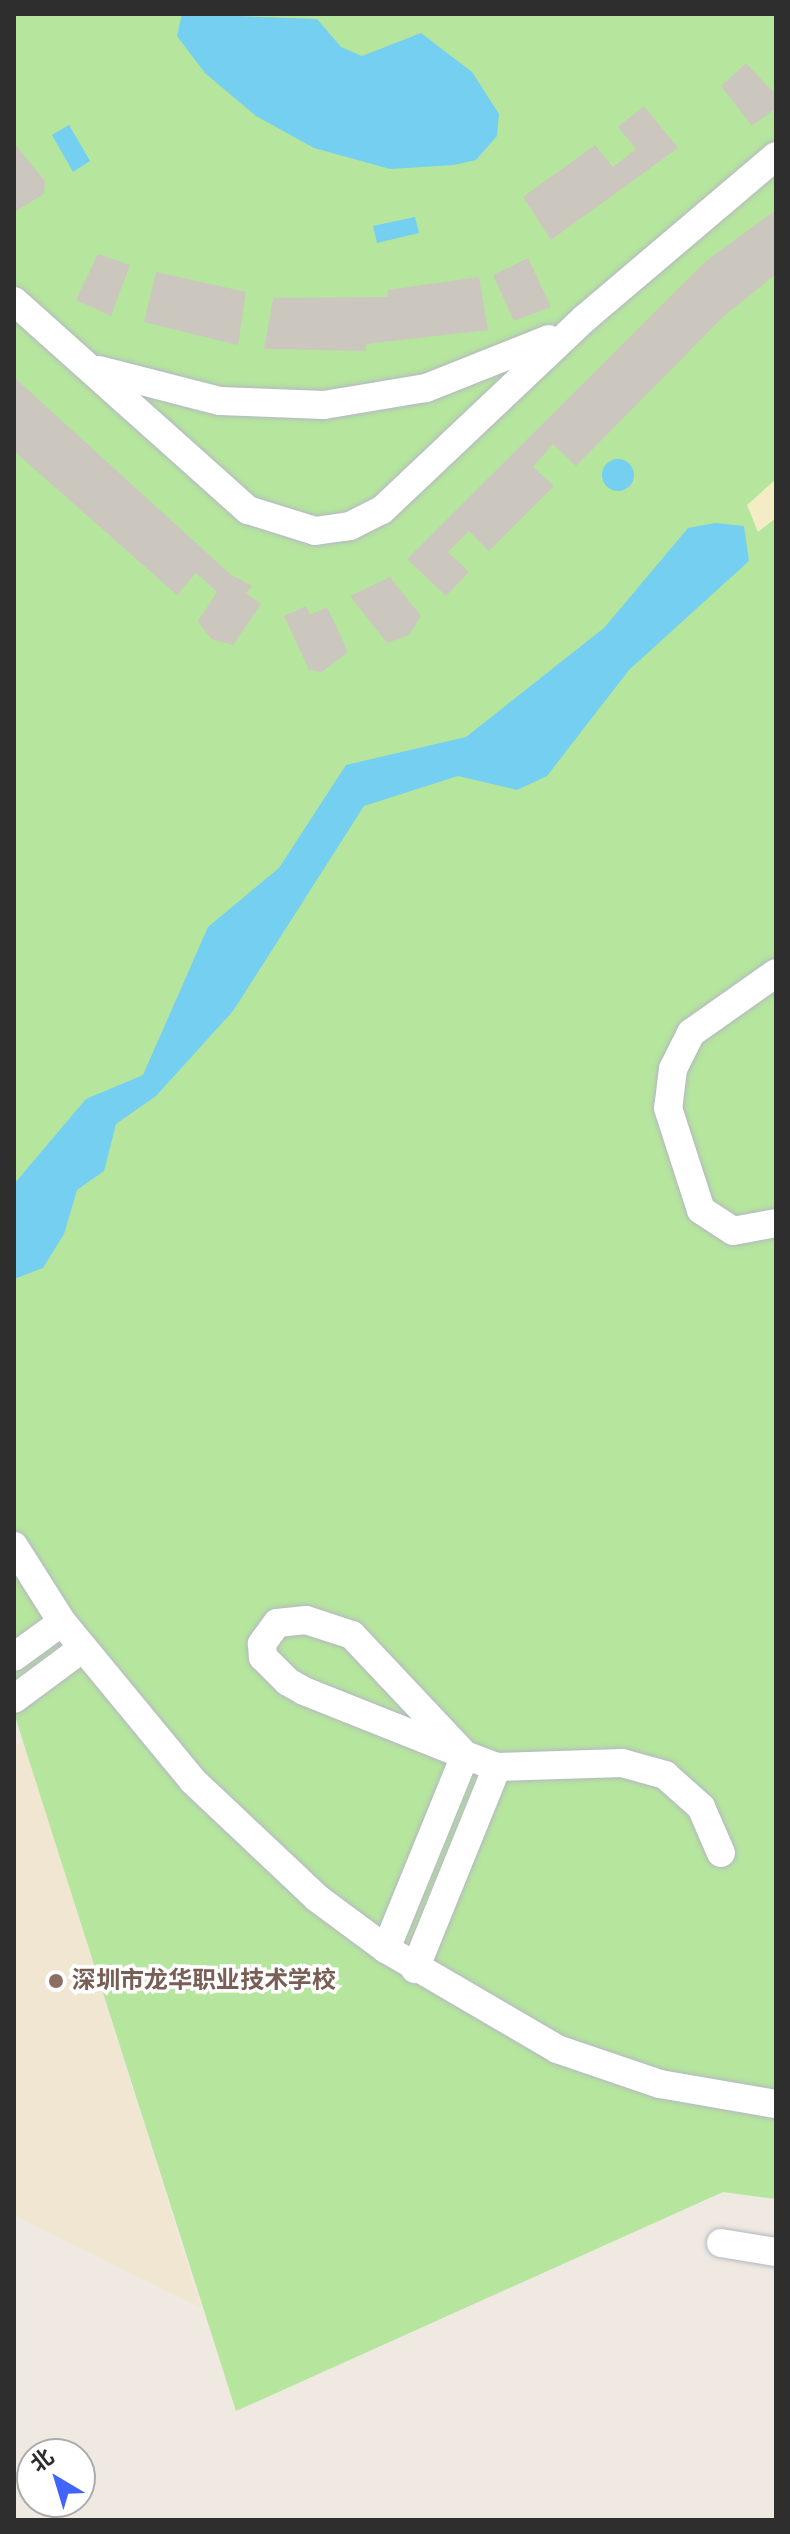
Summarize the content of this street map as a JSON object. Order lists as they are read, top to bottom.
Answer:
{
  "places": ["深圳市龙华职业技术学校"],
  "north": "top left"
}
